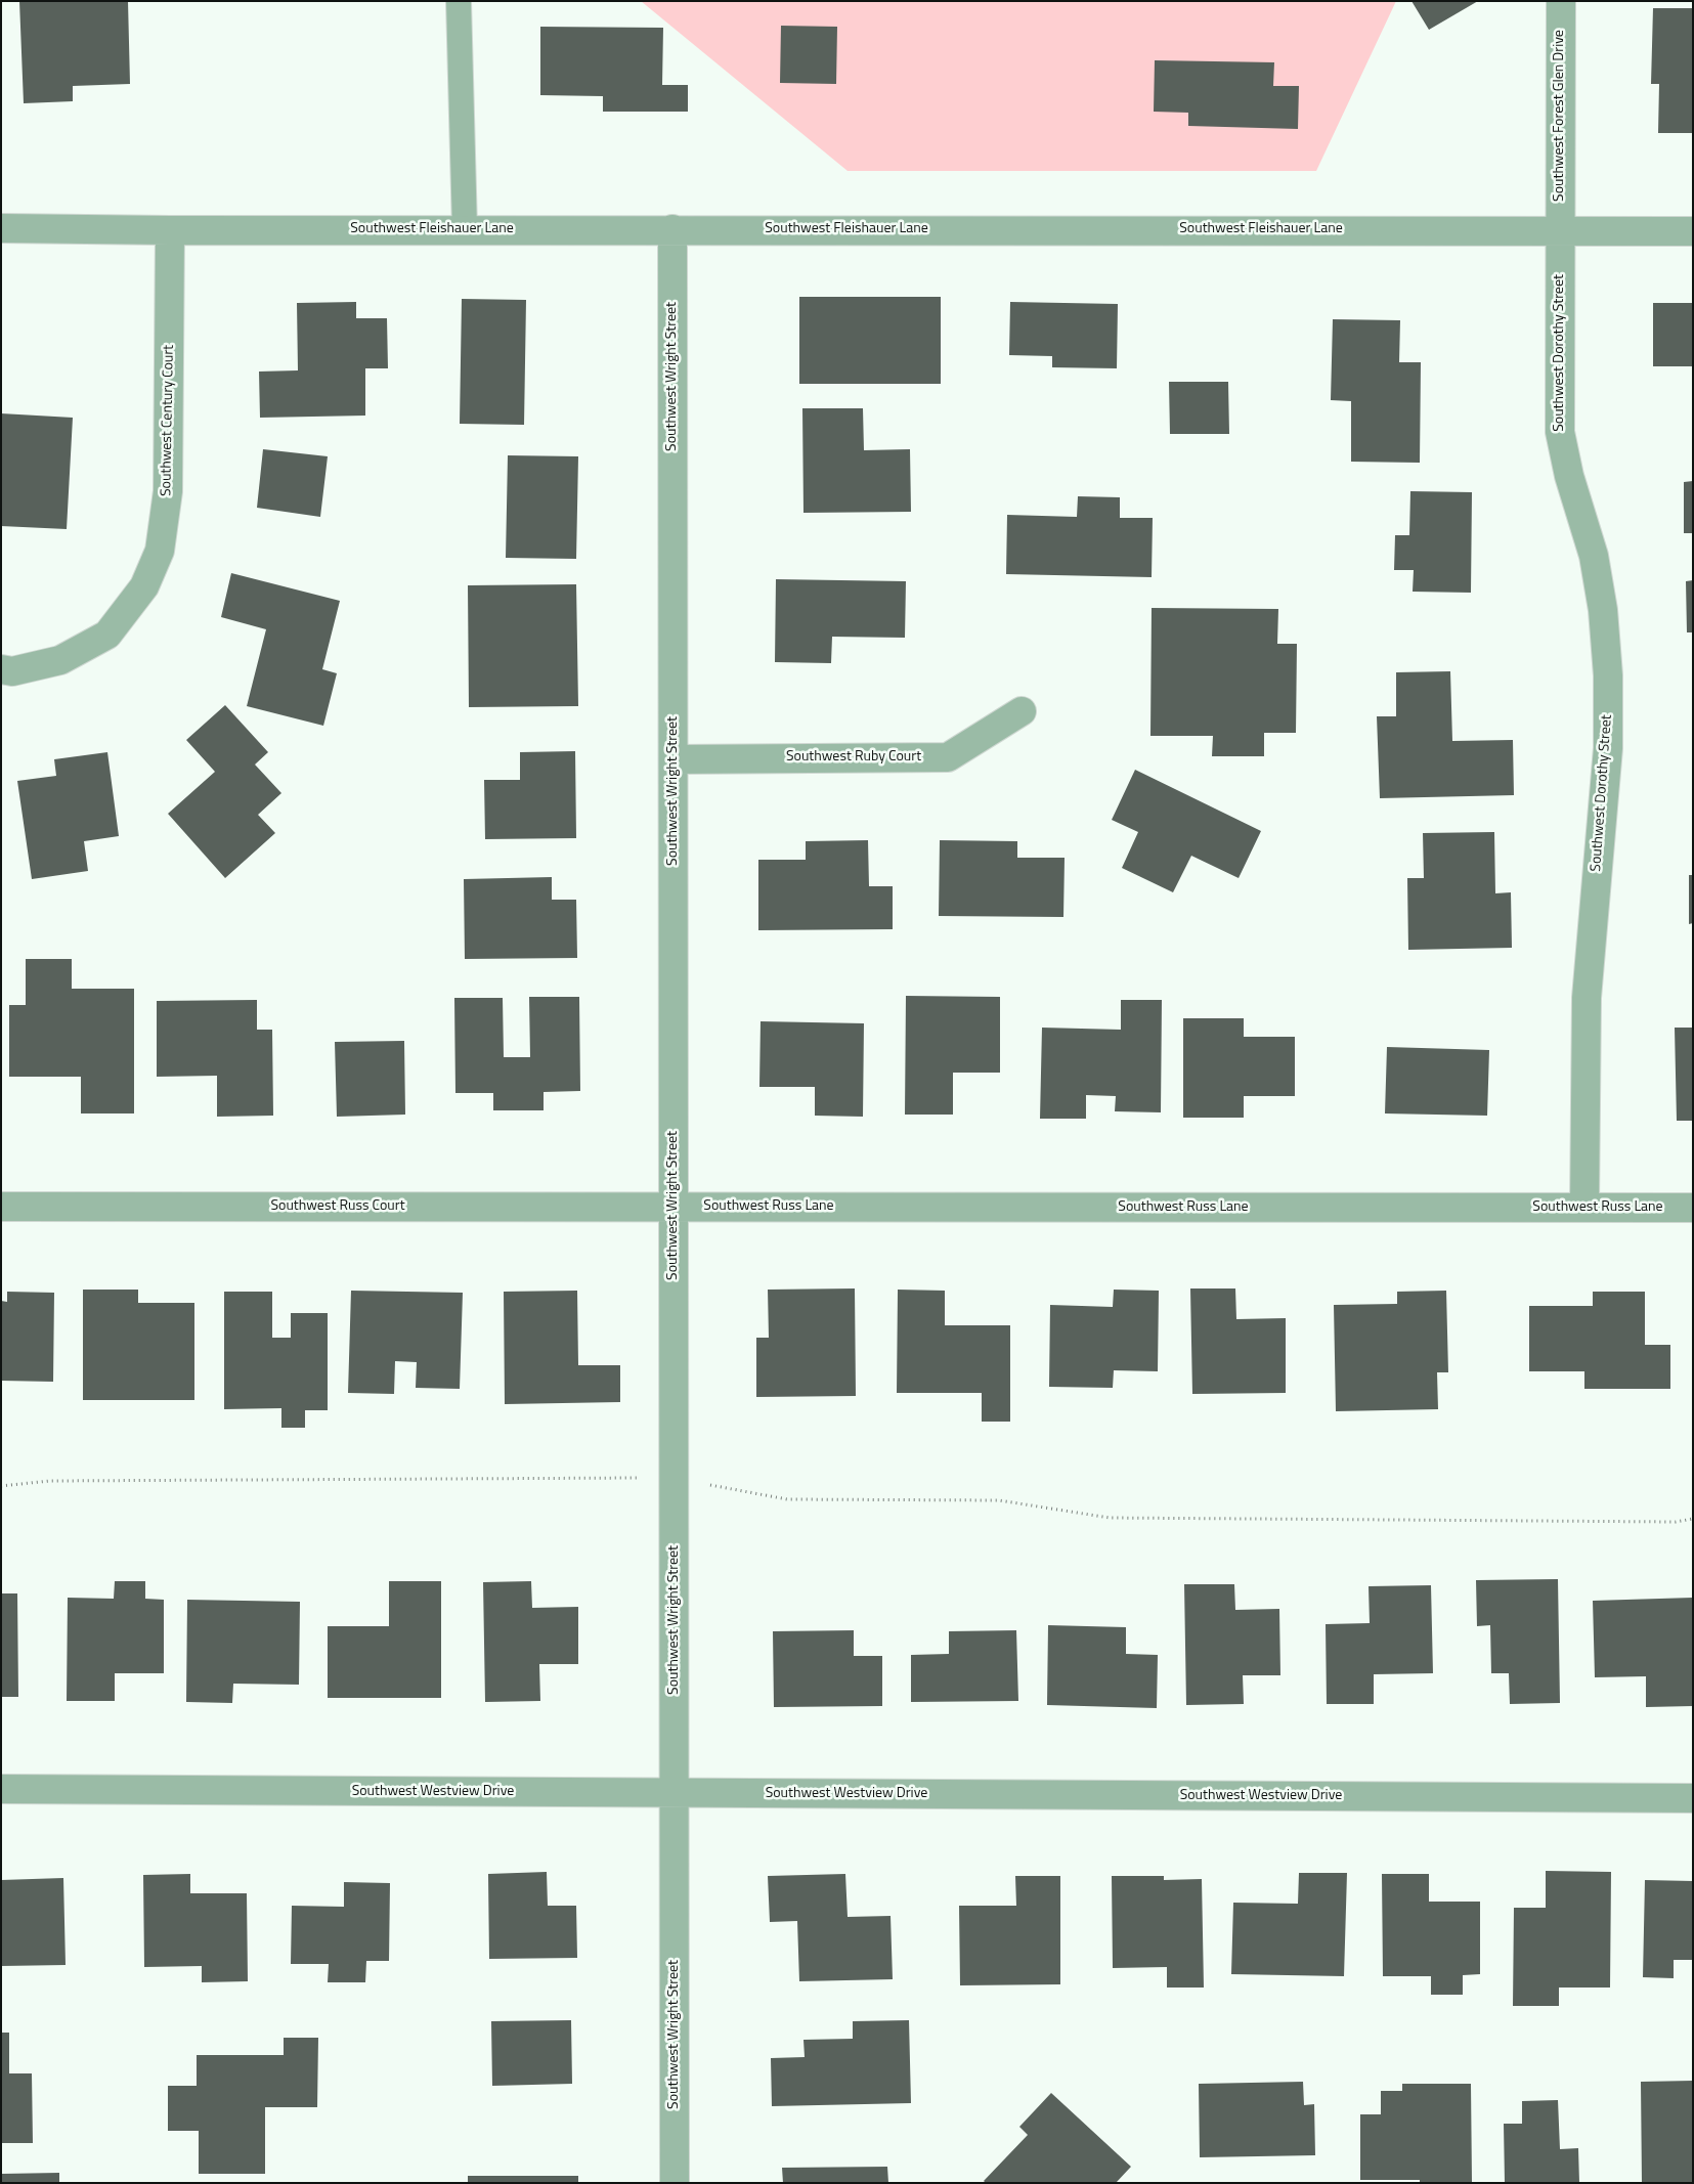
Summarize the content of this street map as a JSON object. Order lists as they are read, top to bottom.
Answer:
{
  "streets": {
    "street": [
      "Southwest Forest Glen Drive",
      "Southwest Fleishauer Lane",
      "Southwest Dorothy Street",
      "Southwest Wright Street",
      "Southwest Century Court",
      "Southwest Ruby Court",
      "Southwest Russ Court",
      "Southwest Russ Lane",
      "Southwest Westview Drive"
    ]
  },
  "crossings": [
    ["Southwest Forest Glen Drive", "Southwest Fleishauer Lane"],
    ["Southwest Forest Glen Drive", "Southwest Dorothy Street"],
    ["Southwest Fleishauer Lane", "Southwest Dorothy Street"],
    ["Southwest Fleishauer Lane", "Southwest Wright Street"],
    ["Southwest Fleishauer Lane", "Southwest Century Court"],
    ["Southwest Dorothy Street", "Southwest Russ Lane"],
    ["Southwest Wright Street", "Southwest Ruby Court"],
    ["Southwest Wright Street", "Southwest Russ Court"],
    ["Southwest Wright Street", "Southwest Russ Lane"],
    ["Southwest Wright Street", "Southwest Westview Drive"],
    ["Southwest Russ Court", "Southwest Russ Lane"]
  ]
}
